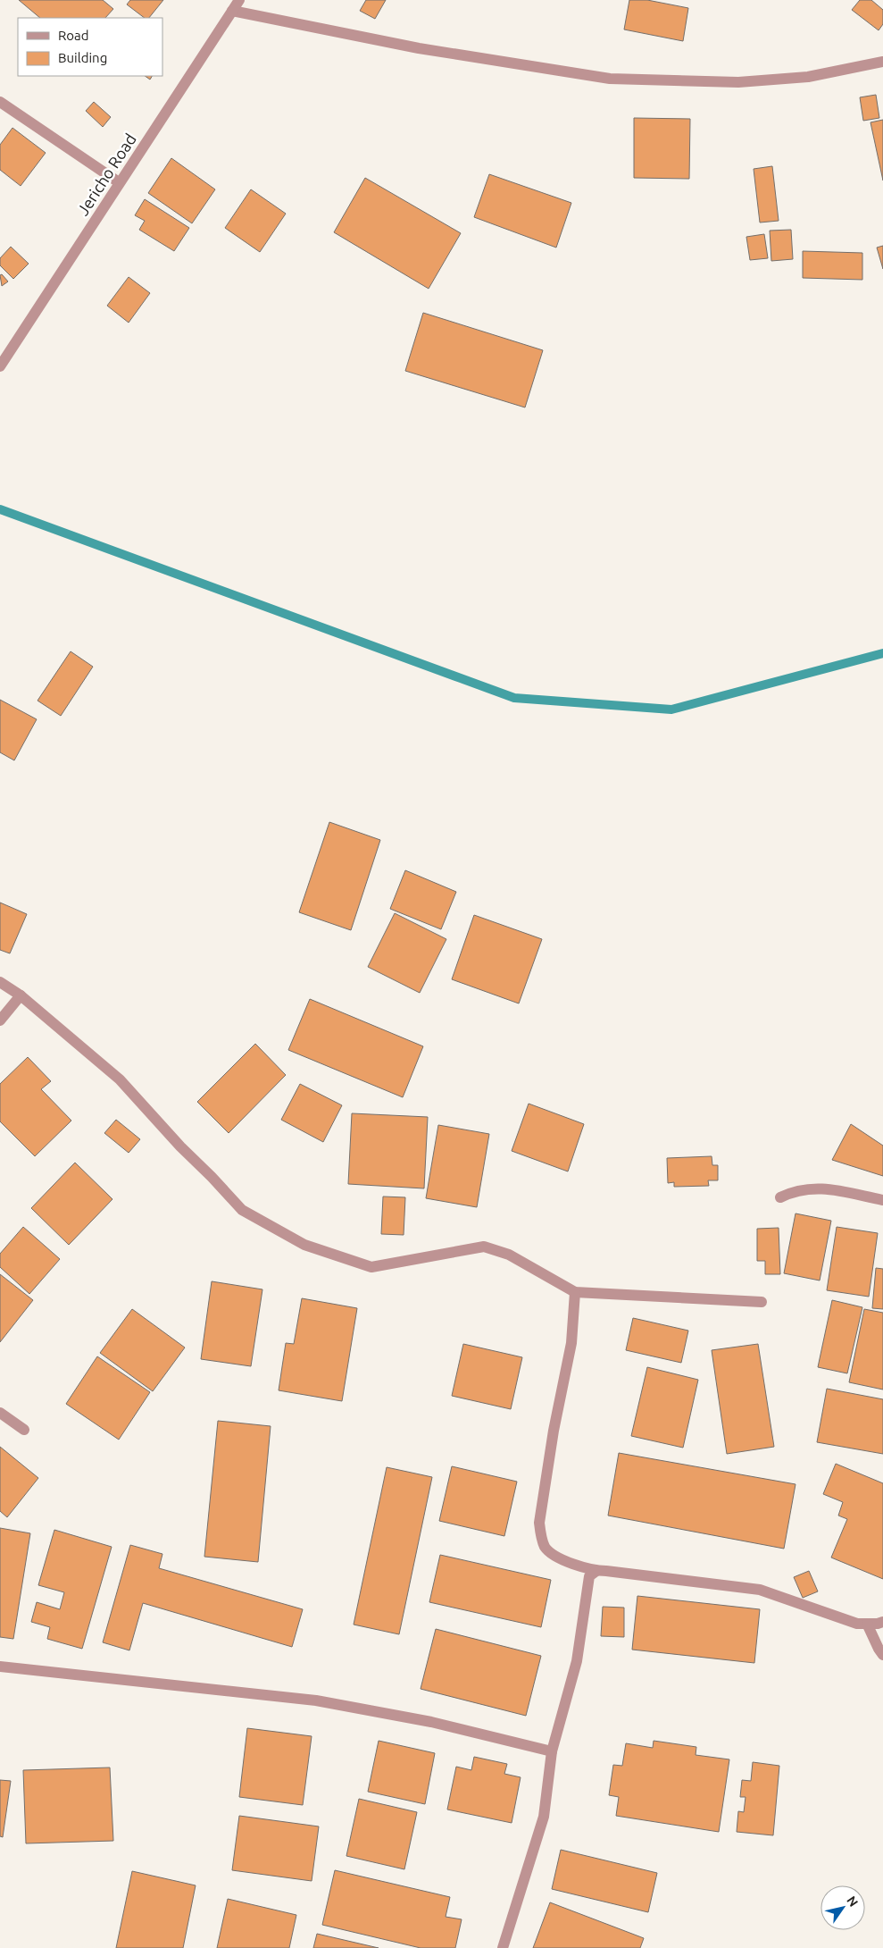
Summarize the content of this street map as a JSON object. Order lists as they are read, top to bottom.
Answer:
{
  "streets": {
    "street": ["Jericho Road"]
  },
  "legend": ["Road", "Building"],
  "north": "top right"
}
